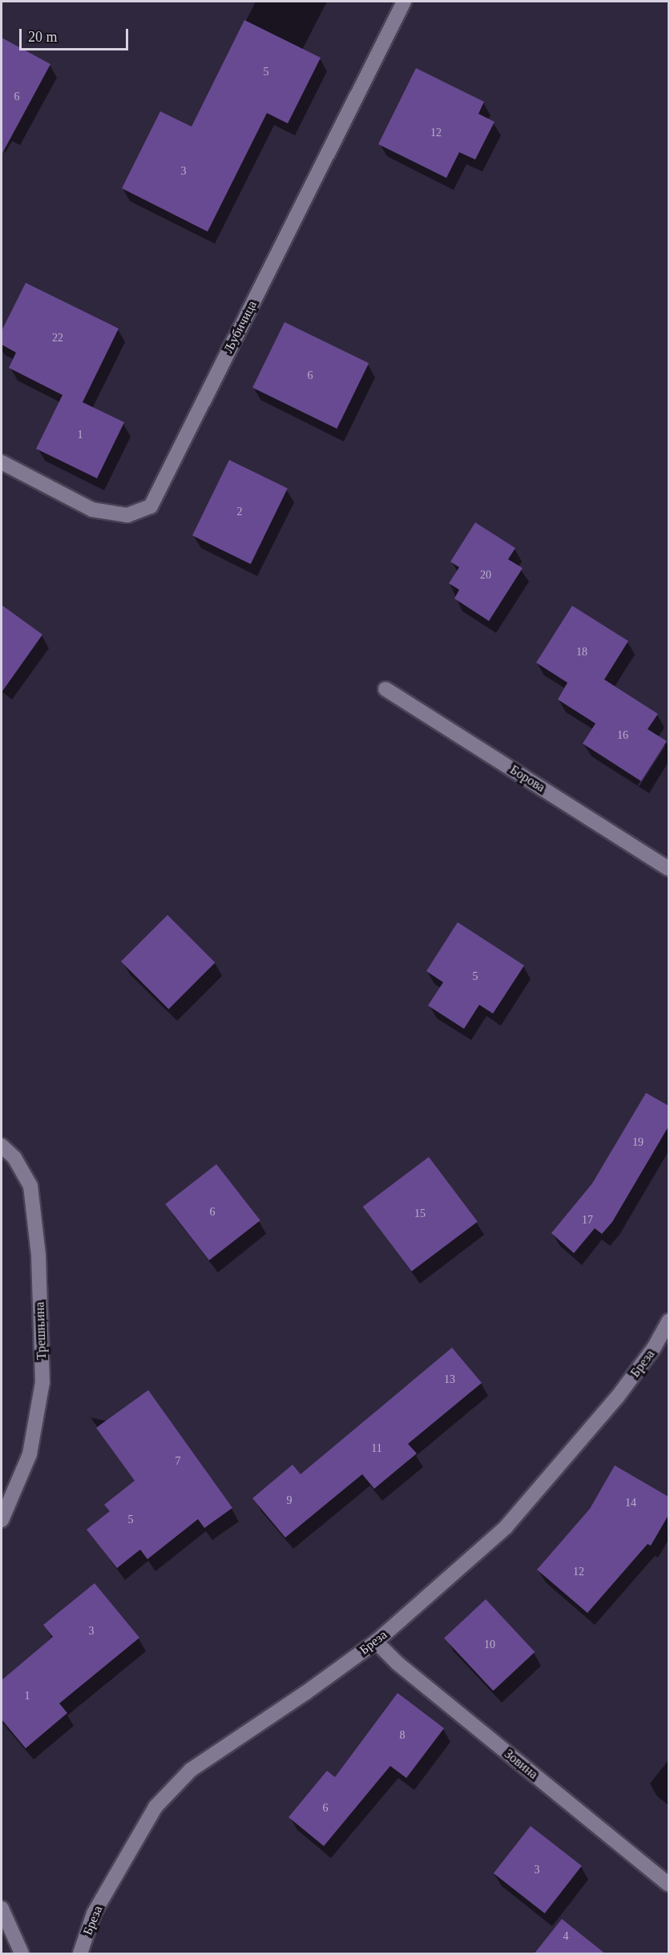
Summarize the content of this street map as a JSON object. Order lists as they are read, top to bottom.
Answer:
{
  "streets": {
    "street": [
      "Љубичица",
      "Борова",
      "Трешњина",
      "Бреза",
      "Зовина"
    ]
  },
  "crossings": [
    ["Бреза", "Зовина"]
  ],
  "house_numbers": [
    "5",
    "6",
    "12",
    "3",
    "22",
    "6",
    "1",
    "2",
    "20",
    "18",
    "16",
    "5",
    "19",
    "6",
    "15",
    "17",
    "13",
    "11",
    "7",
    "9",
    "14",
    "5",
    "12",
    "3",
    "10",
    "1",
    "8",
    "6",
    "3",
    "4"
  ],
  "scale_bar": "20 m"
}
